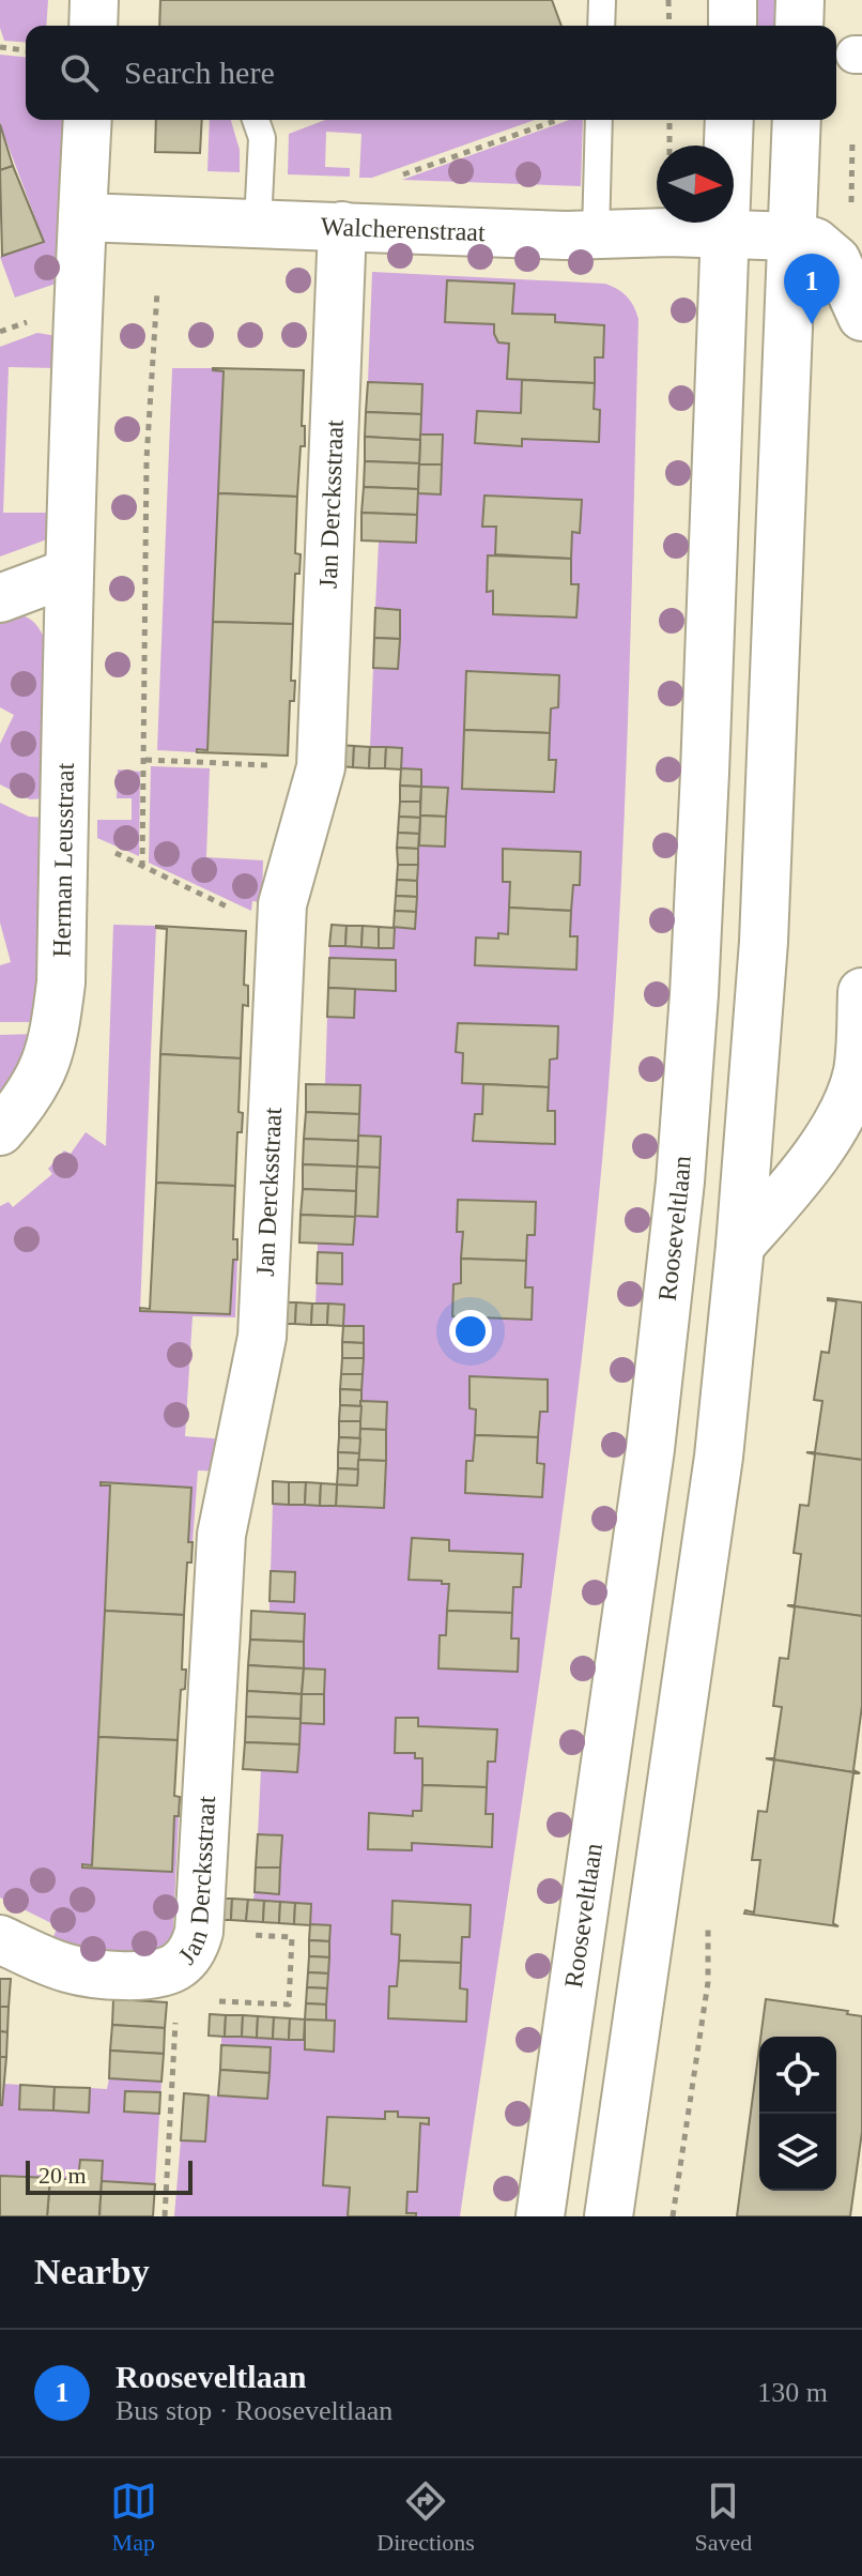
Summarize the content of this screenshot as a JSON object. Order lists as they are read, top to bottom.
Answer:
{
  "streets": {
    "main road": [
      "Walcherenstraat",
      "Jan Dercksstraat",
      "Herman Leusstraat",
      "Rooseveltlaan"
    ]
  },
  "crossings": [
    ["Walcherenstraat", "Jan Dercksstraat"],
    ["Walcherenstraat", "Herman Leusstraat"],
    ["Walcherenstraat", "Rooseveltlaan"]
  ],
  "scale_bar": "20 m",
  "north": "right",
  "page": {
    "search": "Search here",
    "pins": "1",
    "scale": "20 m",
    "heading": "Nearby",
    "list": [
      {
        "mark": "1",
        "name": "Rooseveltlaan",
        "note": "Bus stop · Rooseveltlaan",
        "value": "130 m"
      }
    ],
    "nav": ["Map", "Directions", "Saved"]
  }
}
